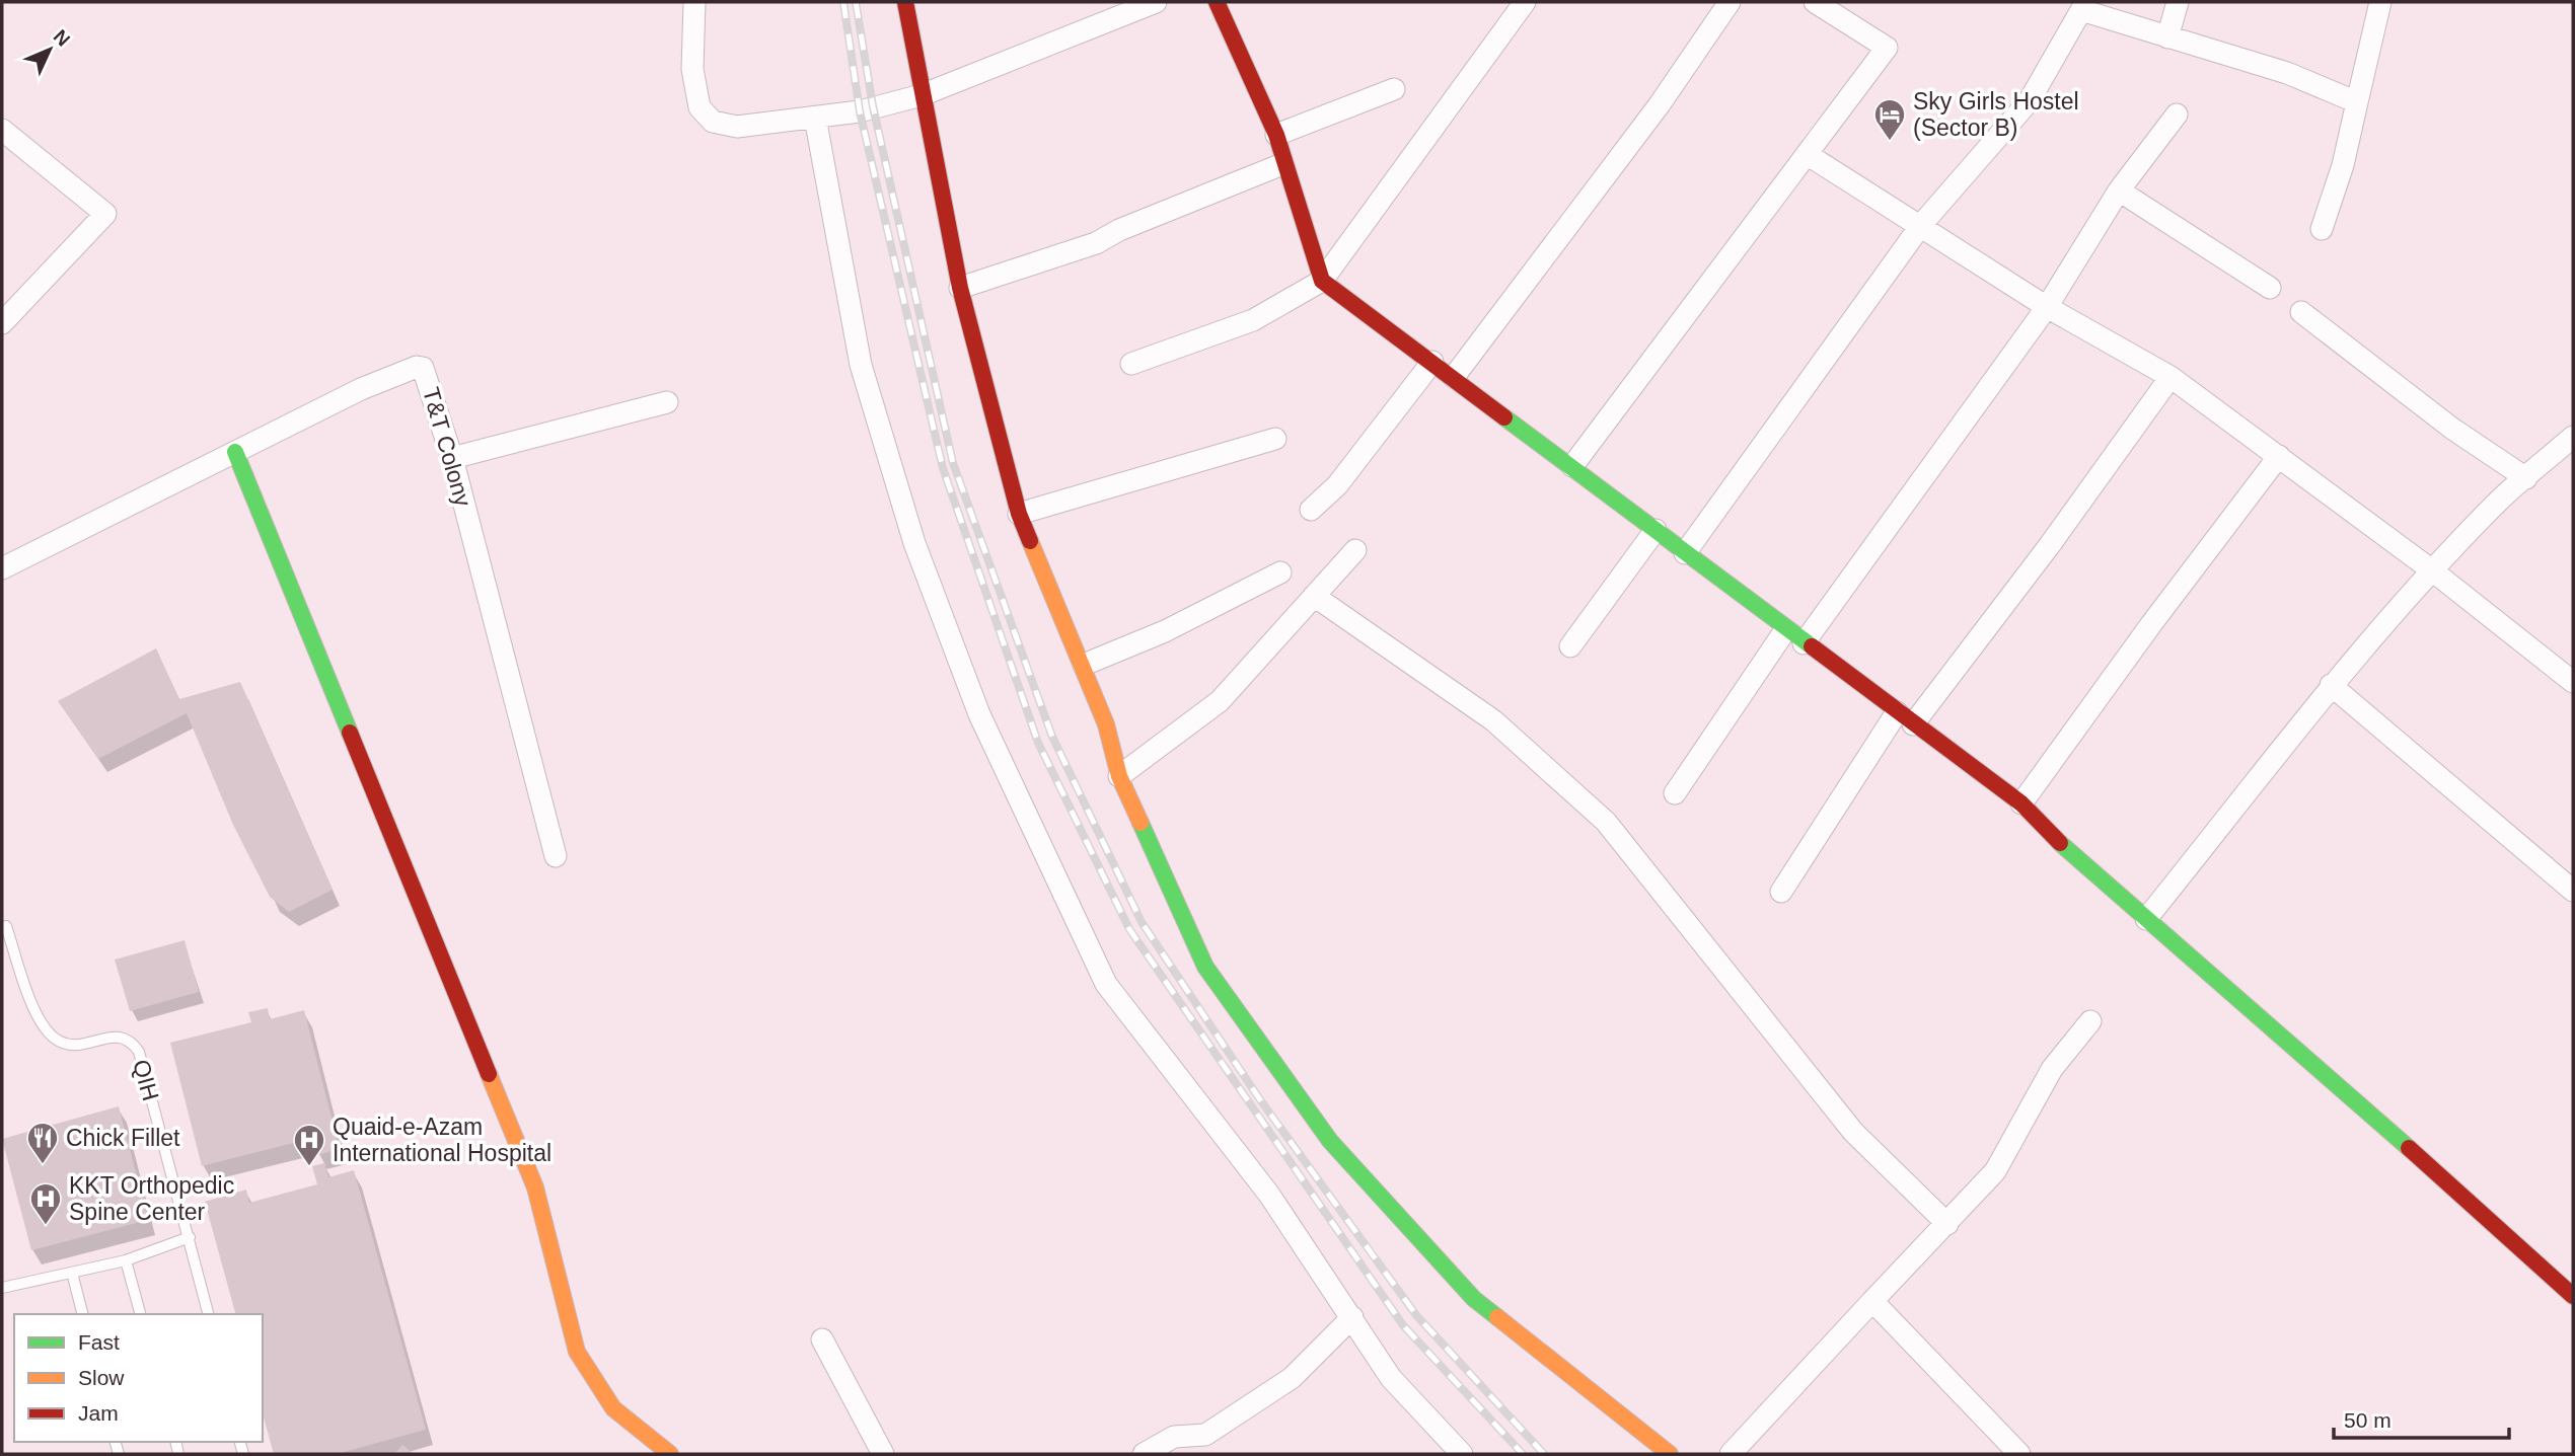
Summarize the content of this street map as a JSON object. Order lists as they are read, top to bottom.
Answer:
{
  "streets": {
    "street": ["T&T Colony"],
    "lane": ["QIH"]
  },
  "places": {
    "hotel": ["Sky Girls Hostel (Sector B)"],
    "restaurant": ["Chick Fillet"],
    "hospital": ["Quaid-e-Azam International Hospital", "KKT Orthopedic Spine Center"]
  },
  "legend": ["Fast", "Slow", "Jam"],
  "scale_bar": "50 m",
  "north": "top right"
}
